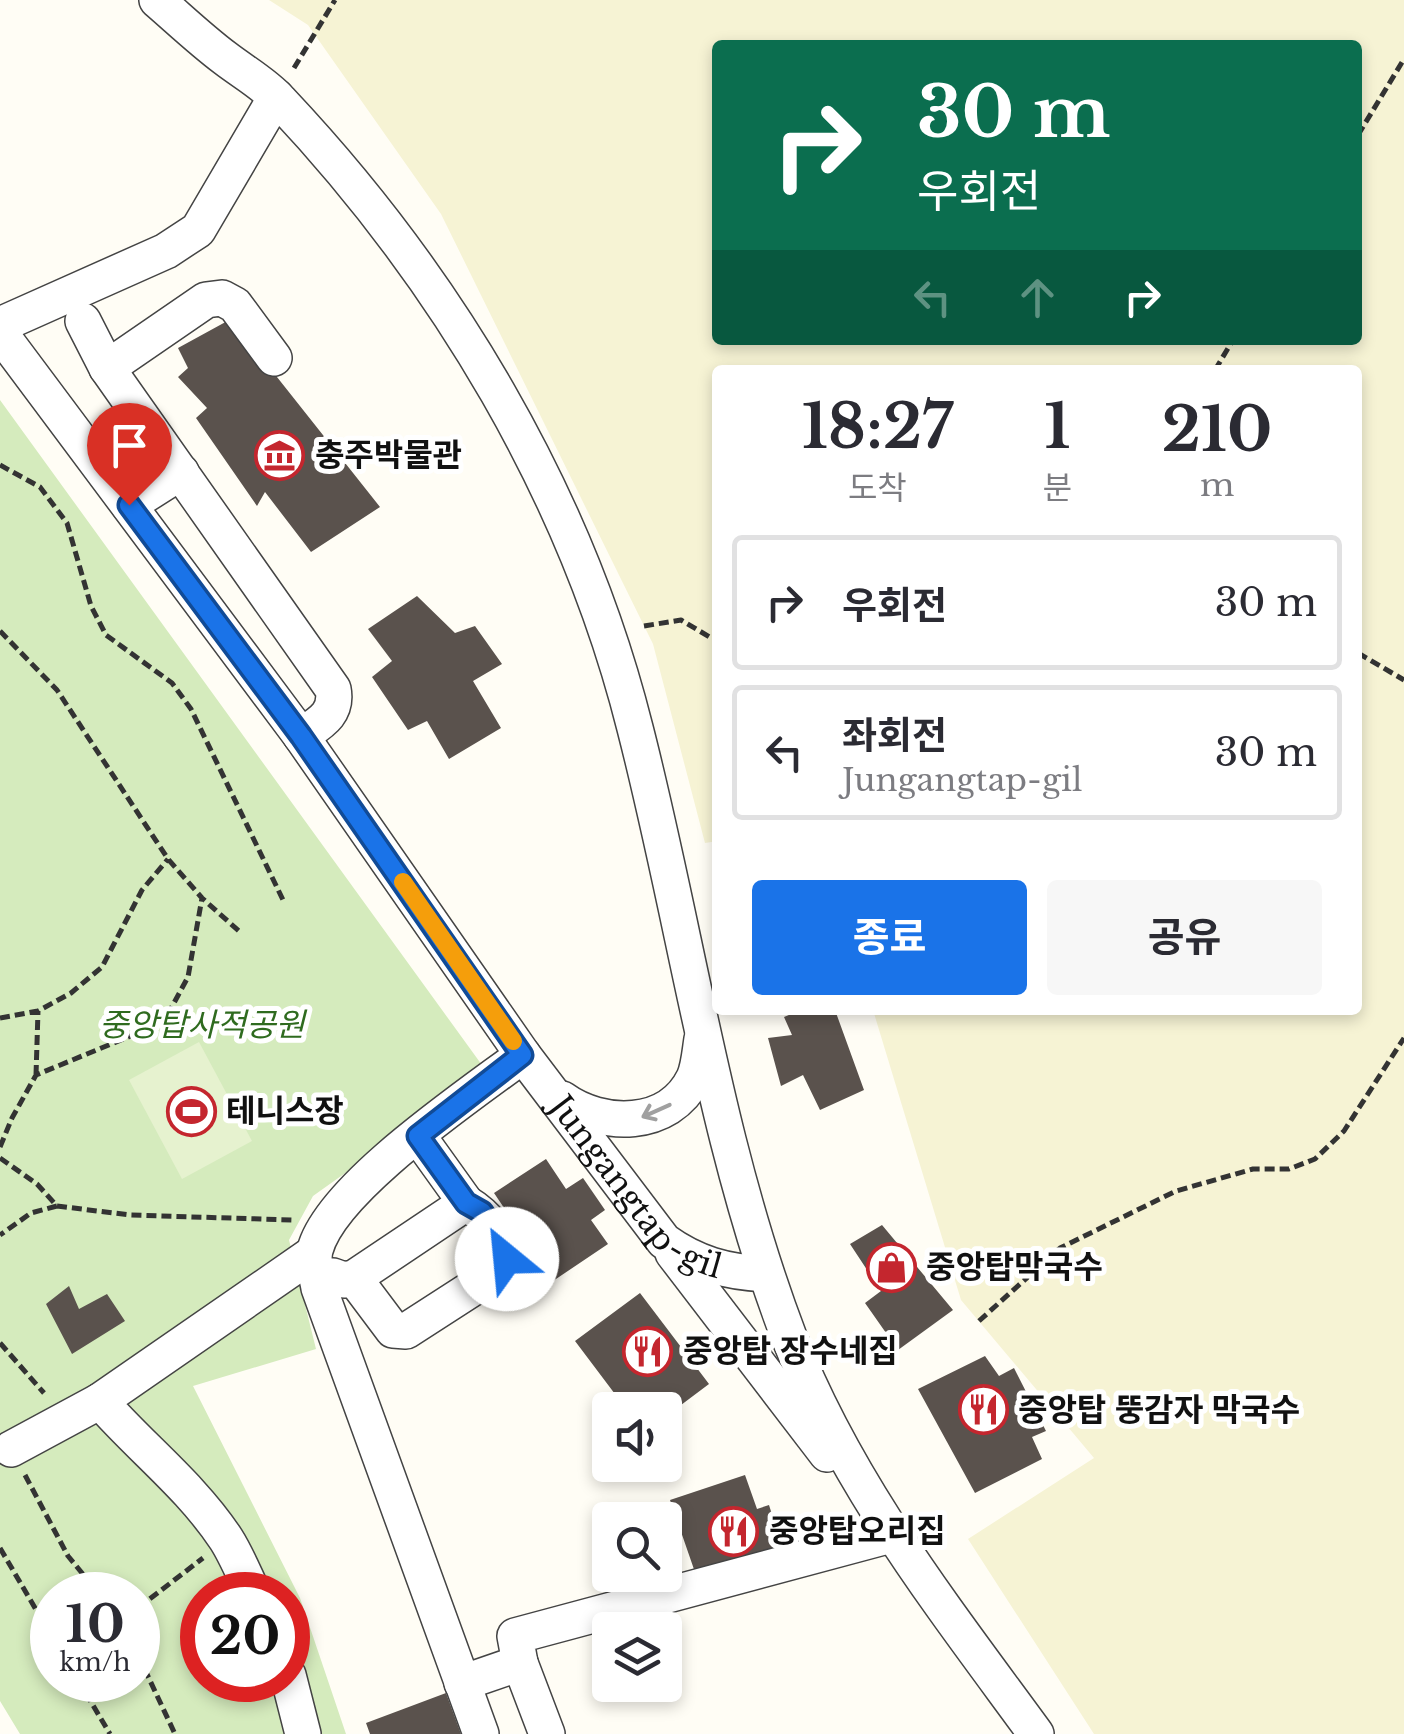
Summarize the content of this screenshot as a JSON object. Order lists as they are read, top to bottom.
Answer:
{
  "streets": {
    "street": ["Jungangtap-gil"]
  },
  "parks": ["중앙탑사적공원"],
  "places": {
    "museum": ["충주박물관"],
    "sports": ["테니스장"],
    "shop": ["중앙탑막국수"],
    "restaurant": ["중앙탑 장수네집", "중앙탑 뚱감자 막국수", "중앙탑오리집"]
  },
  "page": {
    "turn": ["30 m", "우회전"],
    "eta": [
      "18:27",
      "도착",
      "1",
      "분",
      "210",
      "m"
    ],
    "list": [
      {
        "name": "우회전",
        "value": "30 m"
      },
      {
        "name": "좌회전",
        "note": "Jungangtap-gil",
        "value": "30 m"
      }
    ],
    "buttons": ["종료", "공유"],
    "speed": "10 km/h",
    "limit": "20"
  }
}
